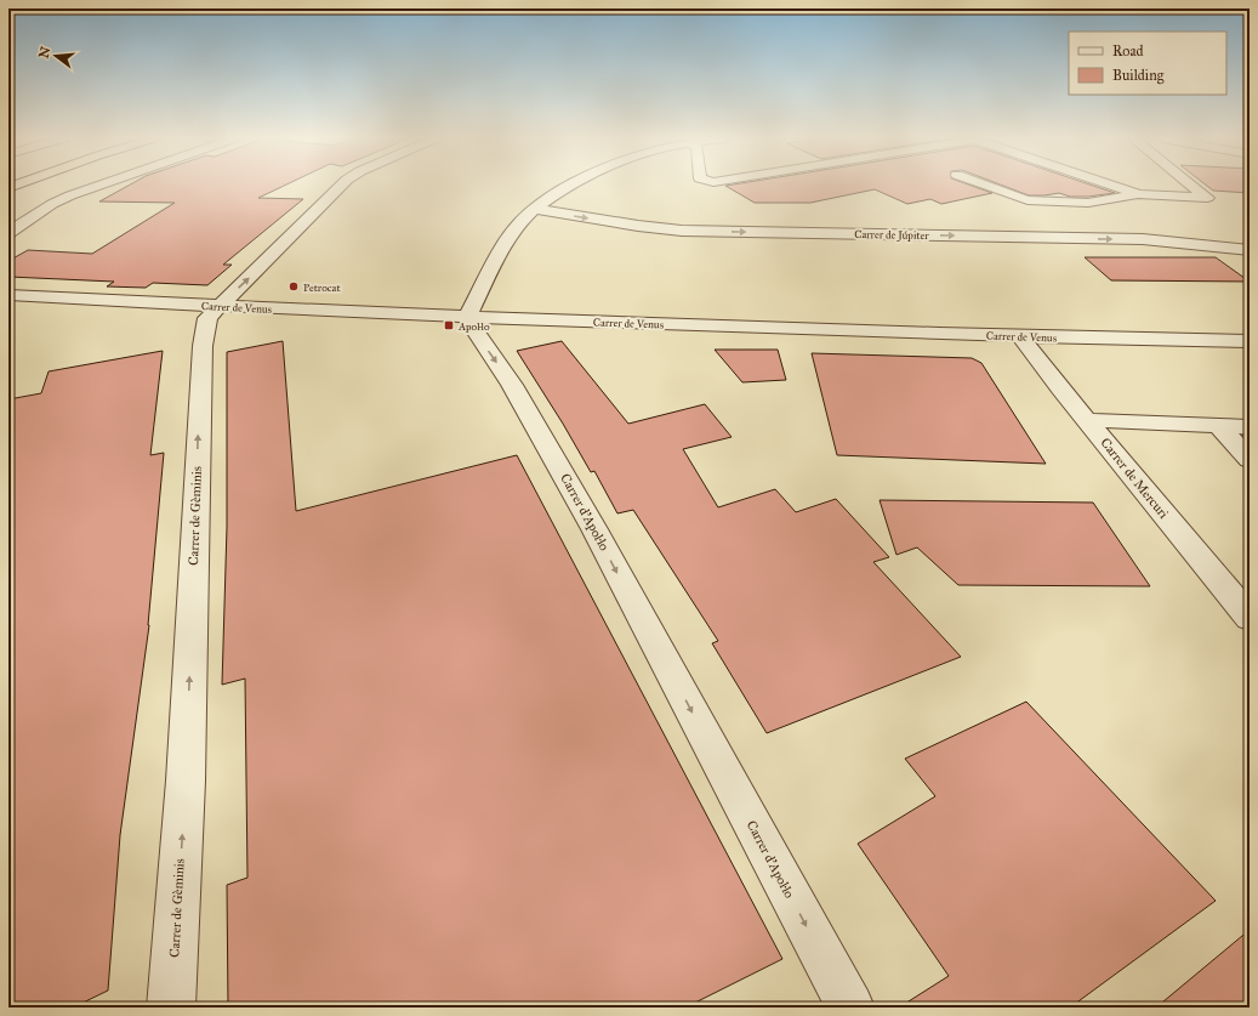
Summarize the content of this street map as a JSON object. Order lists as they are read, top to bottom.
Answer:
{
  "streets": {
    "street": [
      "Carrer de Júpiter",
      "Carrer de Venus",
      "Carrer de Mercuri",
      "Carrer d'Apol·lo",
      "Carrer de Gèminis"
    ]
  },
  "crossings": [
    ["Carrer de Venus", "Carrer de Mercuri"],
    ["Carrer de Venus", "Carrer d'Apol·lo"],
    ["Carrer de Venus", "Carrer de Gèminis"]
  ],
  "one_way": ["Carrer d'Apol·lo", "Carrer de Gèminis"],
  "places": {
    "other": ["Petrocat"],
    "transit": ["Apol·lo"]
  },
  "legend": ["Road", "Building"],
  "north": "left"
}
